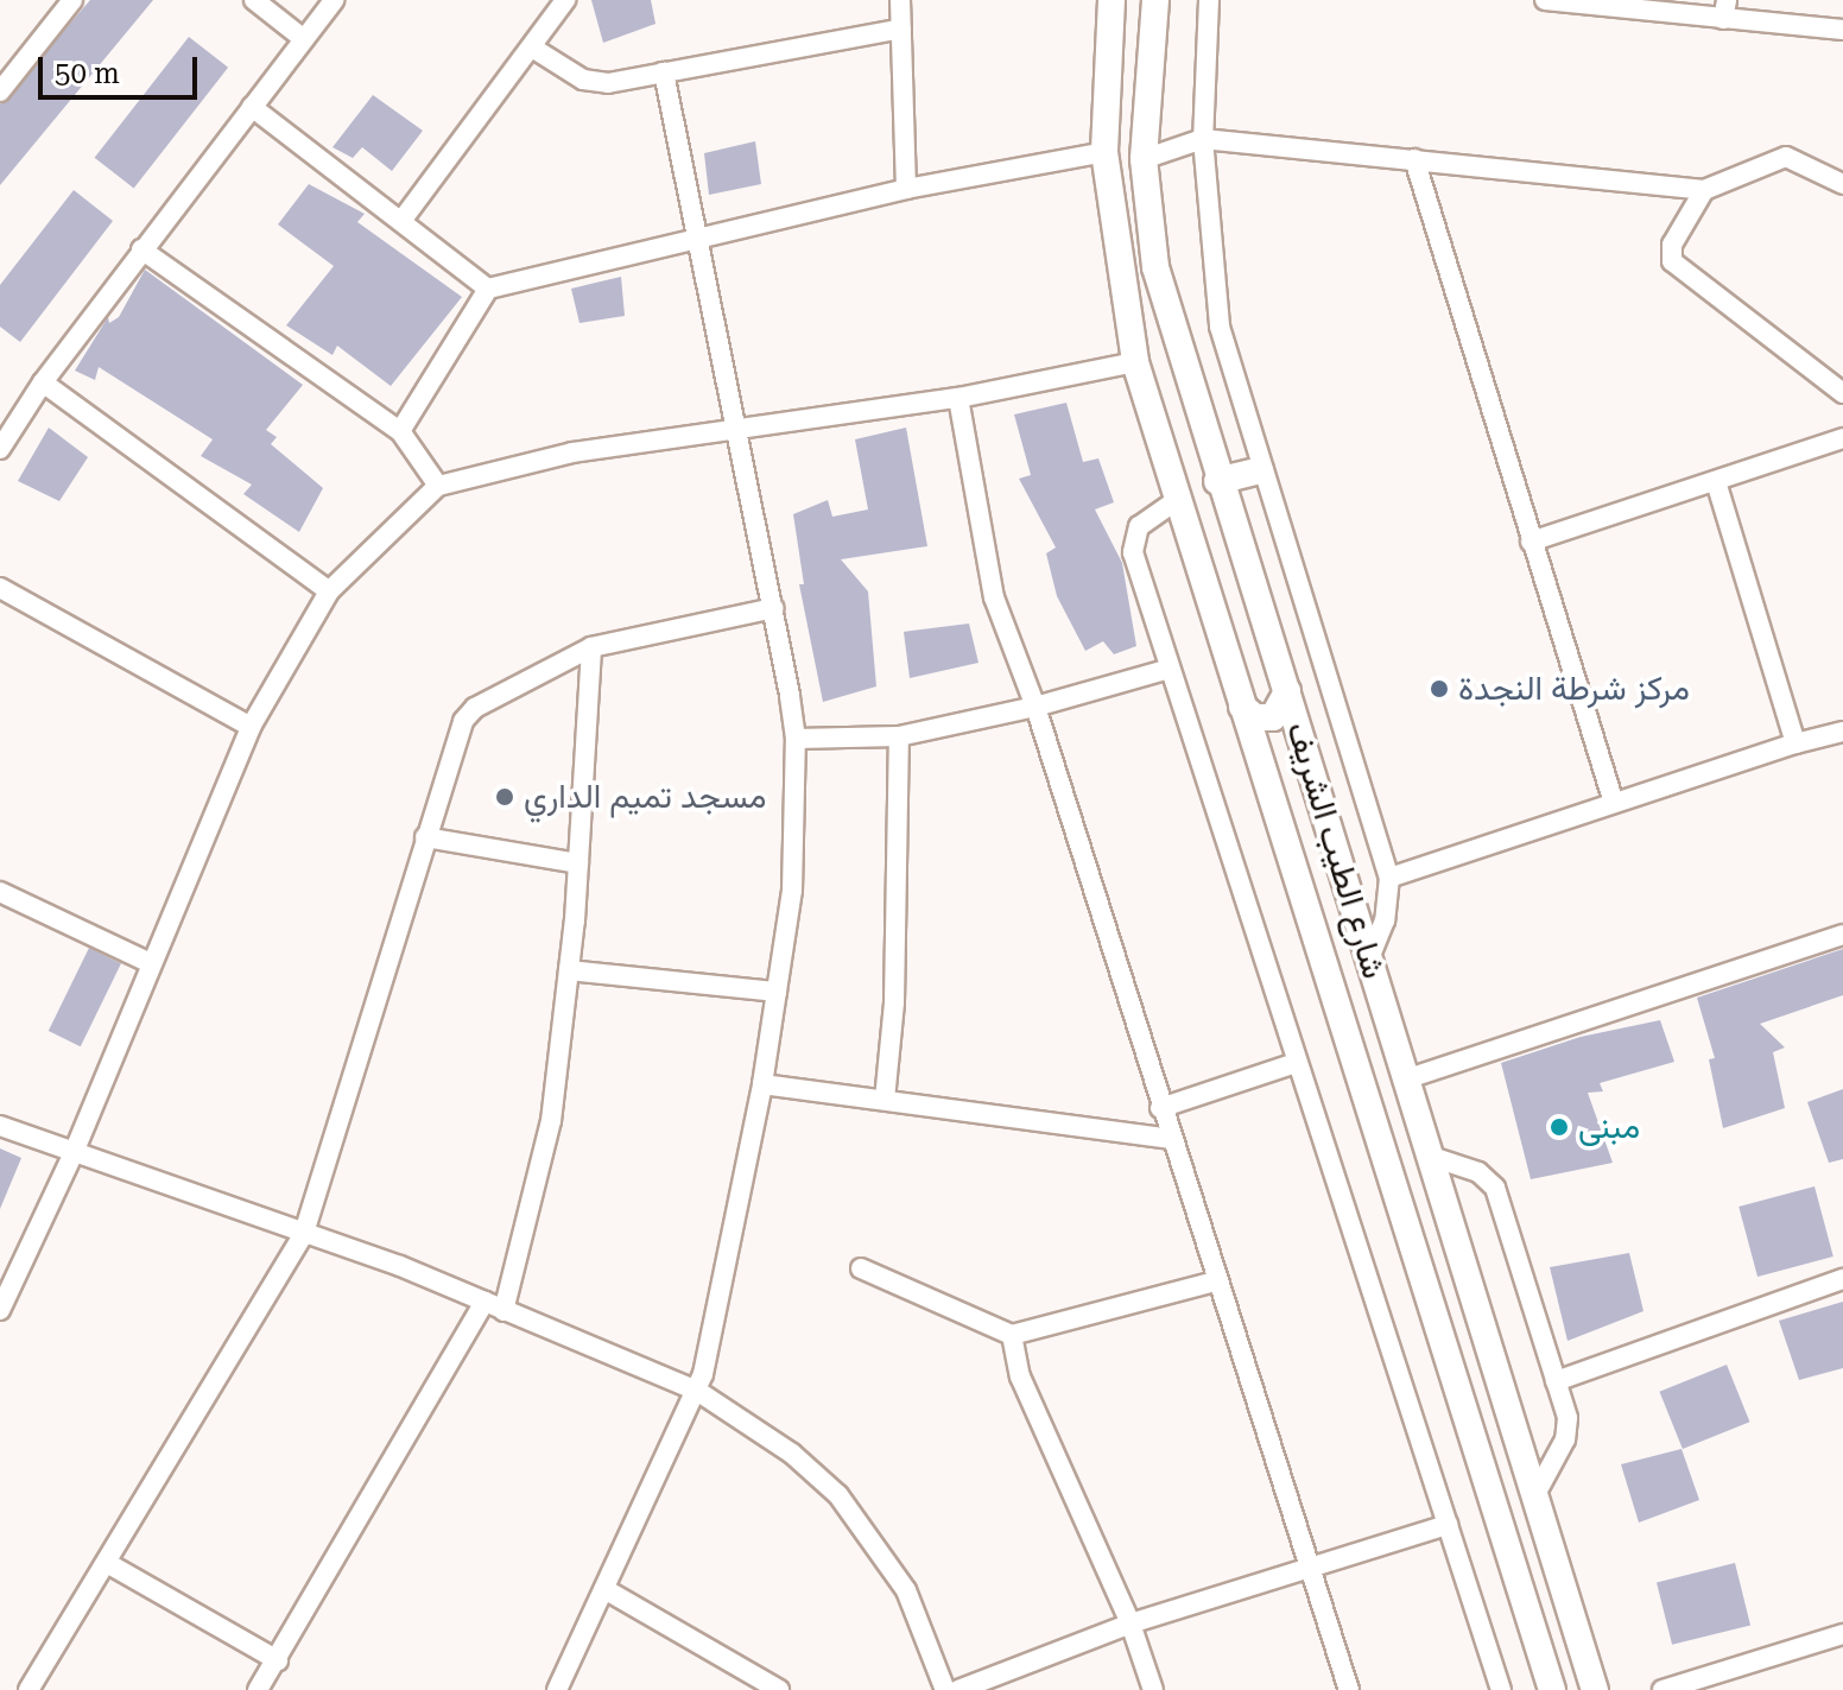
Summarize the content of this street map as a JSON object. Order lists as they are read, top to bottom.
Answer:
{
  "streets": {
    "main road": ["شارع الطيب الشريف"]
  },
  "places": ["مركز شرطة النجدة", "مسجد تميم الداري", "مبنى"],
  "scale_bar": "50 m"
}
